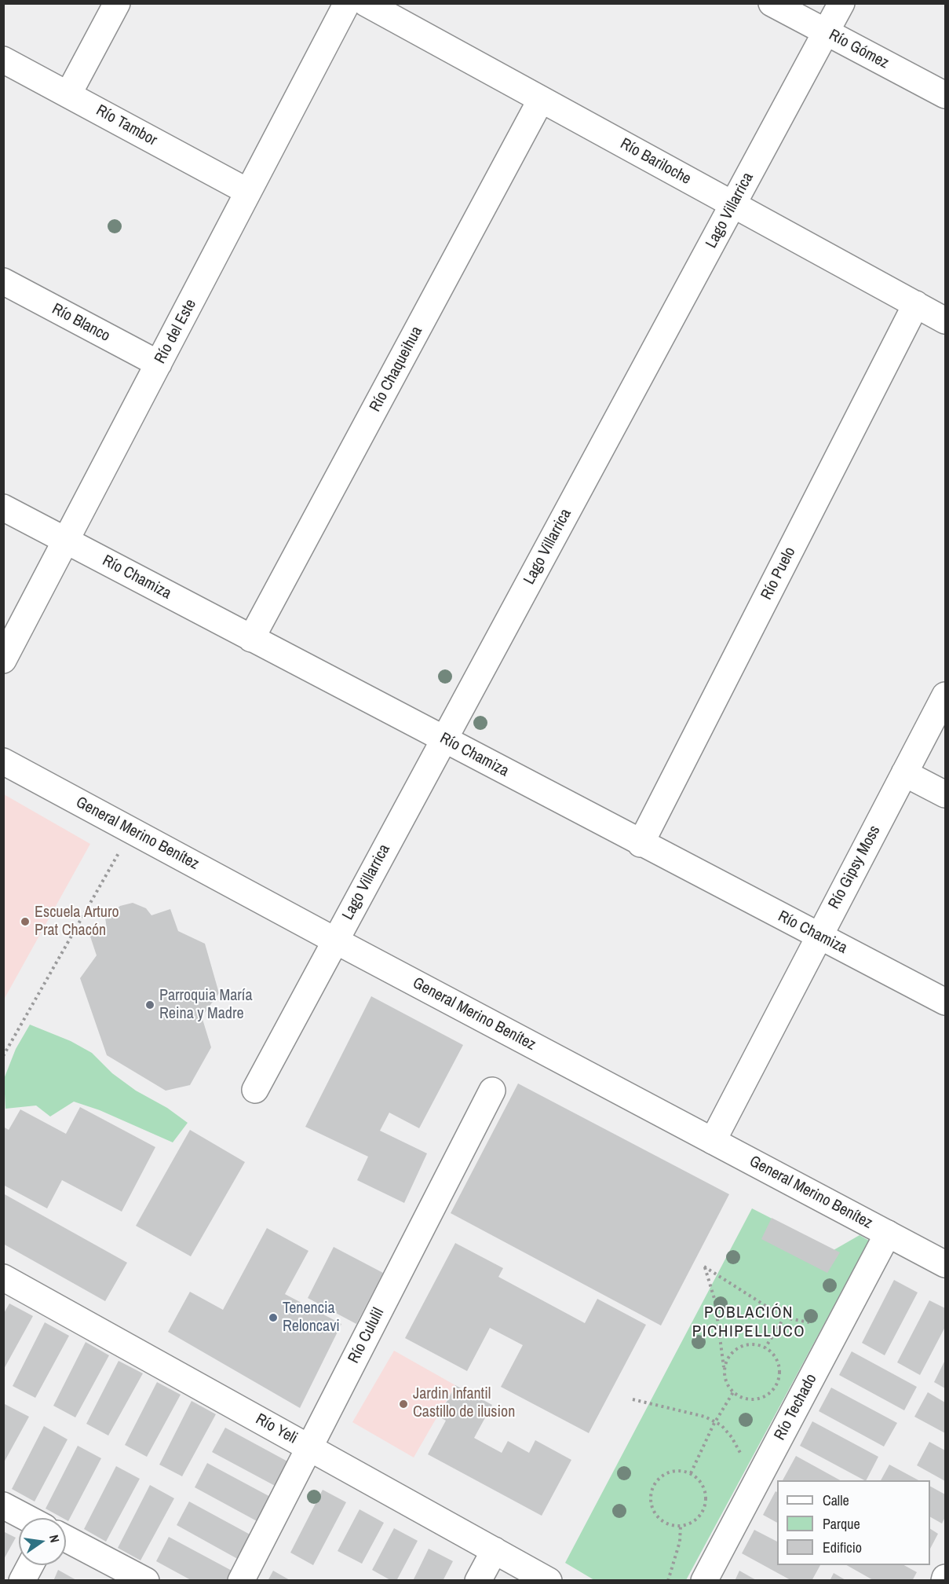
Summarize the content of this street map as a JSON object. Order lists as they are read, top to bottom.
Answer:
{
  "streets": {
    "street": [
      "Río Gómez",
      "Río Tambor",
      "Río Bariloche",
      "Lago Villarrica",
      "Río Blanco",
      "Río del Este",
      "Río Chaqueihua",
      "Río Puelo",
      "Río Chamiza",
      "General Merino Benítez",
      "Río Gipsy Moss",
      "Río Cululil",
      "Río Techado",
      "Río Yeli"
    ]
  },
  "crossings": [
    ["Río Gómez", "Lago Villarrica"],
    ["Río Tambor", "Río del Este"],
    ["Río Bariloche", "Lago Villarrica"],
    ["Río Bariloche", "Río Chaqueihua"],
    ["Río Bariloche", "Río Puelo"],
    ["Lago Villarrica", "Río Chamiza"],
    ["Lago Villarrica", "General Merino Benítez"],
    ["Río Blanco", "Río del Este"],
    ["Río del Este", "Río Chamiza"],
    ["Río Chaqueihua", "Río Chamiza"],
    ["Río Puelo", "Río Chamiza"],
    ["Río Chamiza", "Río Gipsy Moss"],
    ["General Merino Benítez", "Río Gipsy Moss"],
    ["General Merino Benítez", "Río Techado"],
    ["Río Cululil", "Río Yeli"]
  ],
  "districts": ["POBLACIÓN PICHIPELLUCO"],
  "places": [
    "Escuela Arturo Prat Chacón",
    "Parroquia María Reina y Madre",
    "Tenencia Reloncavi",
    "Jardin Infantil Castillo de ilusion"
  ],
  "legend": ["Calle", "Parque", "Edificio"],
  "north": "right"
}
